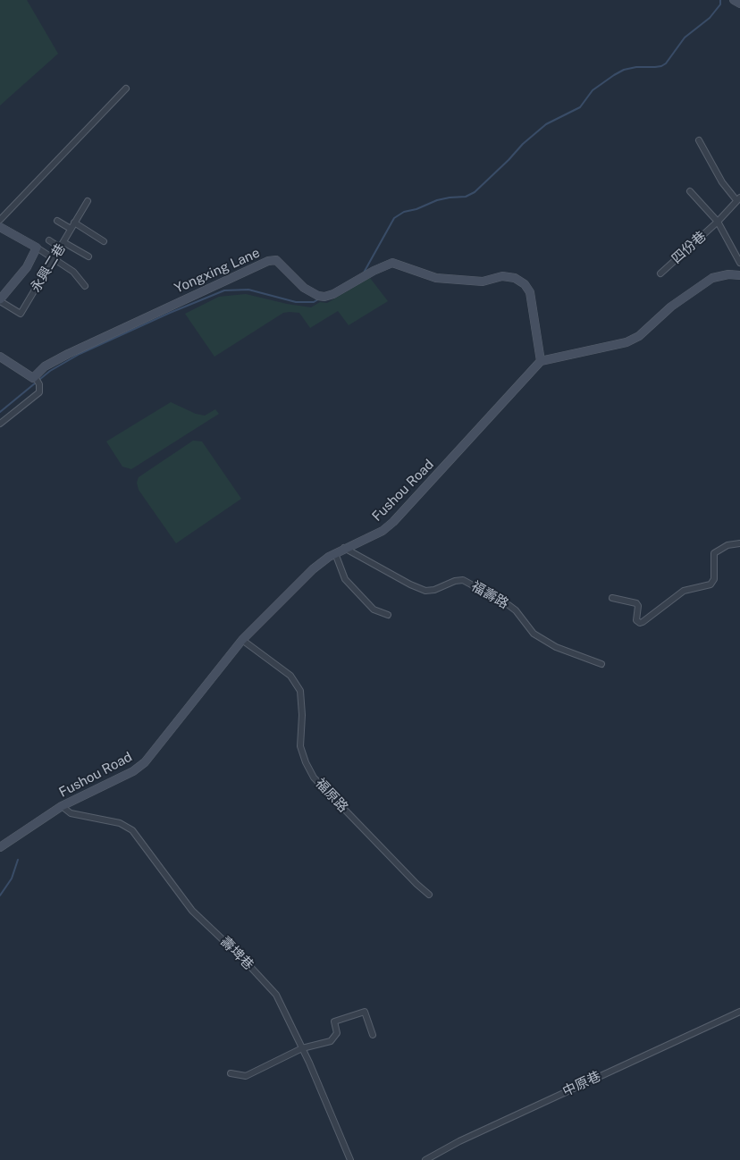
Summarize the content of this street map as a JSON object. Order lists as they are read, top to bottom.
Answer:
{
  "streets": {
    "street": [
      "四份巷",
      "永興二巷",
      "Yongxing Lane",
      "Fushou Road",
      "福壽路",
      "福原路",
      "壽埤巷",
      "中原巷"
    ]
  },
  "crossings": [
    ["Yongxing Lane", "Fushou Road"],
    ["Fushou Road", "福壽路"],
    ["Fushou Road", "福原路"],
    ["Fushou Road", "壽埤巷"]
  ]
}
